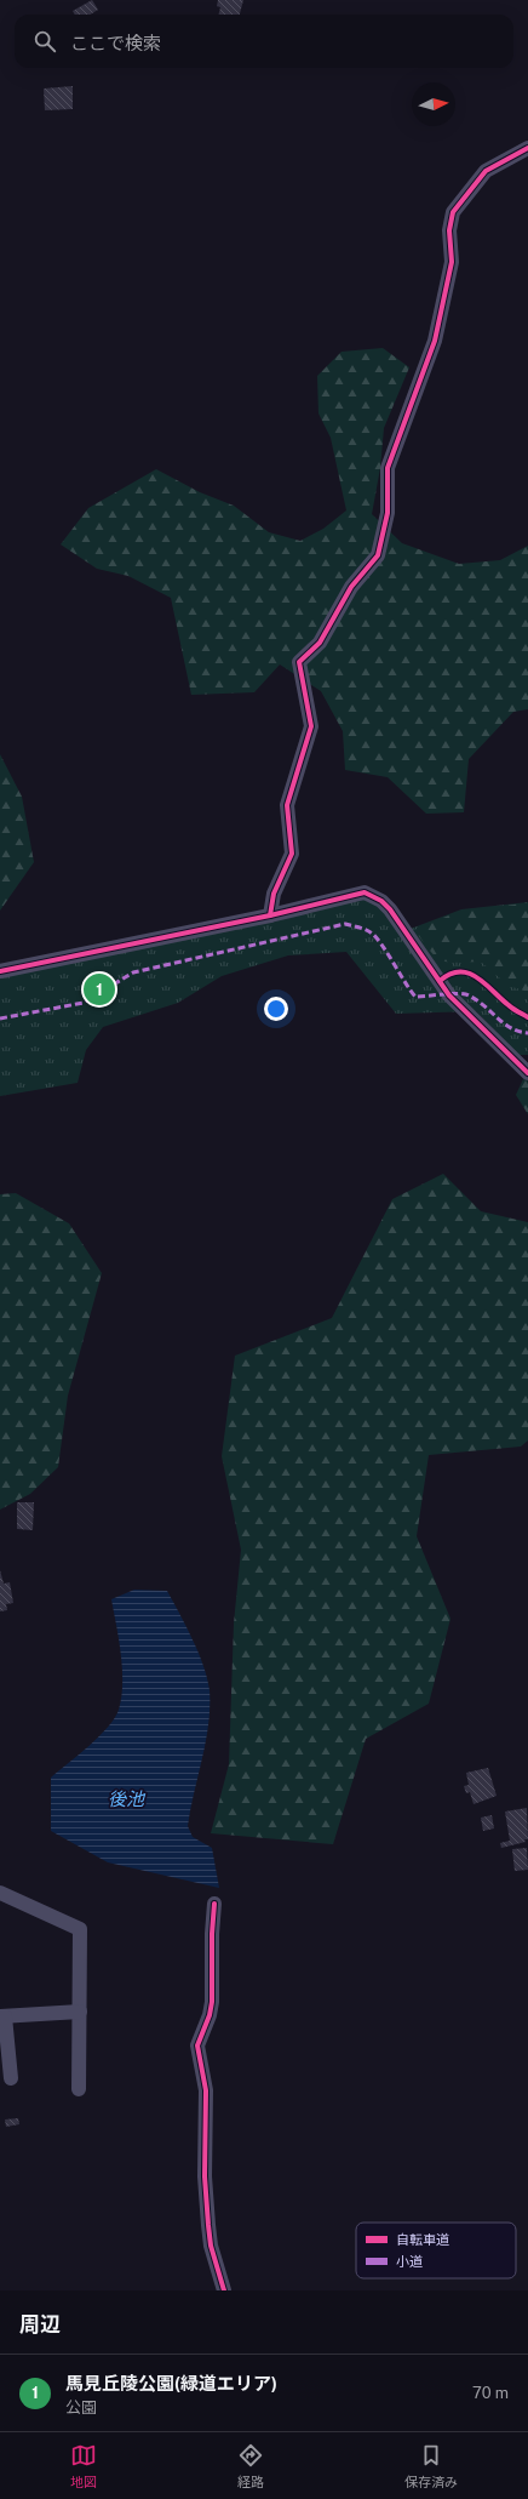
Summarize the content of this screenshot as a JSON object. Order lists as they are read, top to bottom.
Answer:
{
  "water": ["後池"],
  "legend": ["自転車道", "小道"],
  "north": "right",
  "page": {
    "search": "ここで検索",
    "pins": "1",
    "heading": "周辺",
    "list": [
      {
        "mark": "1",
        "name": "馬見丘陵公園(緑道エリア)",
        "note": "公園",
        "value": "70 m"
      }
    ],
    "nav": ["地図", "経路", "保存済み"]
  }
}
